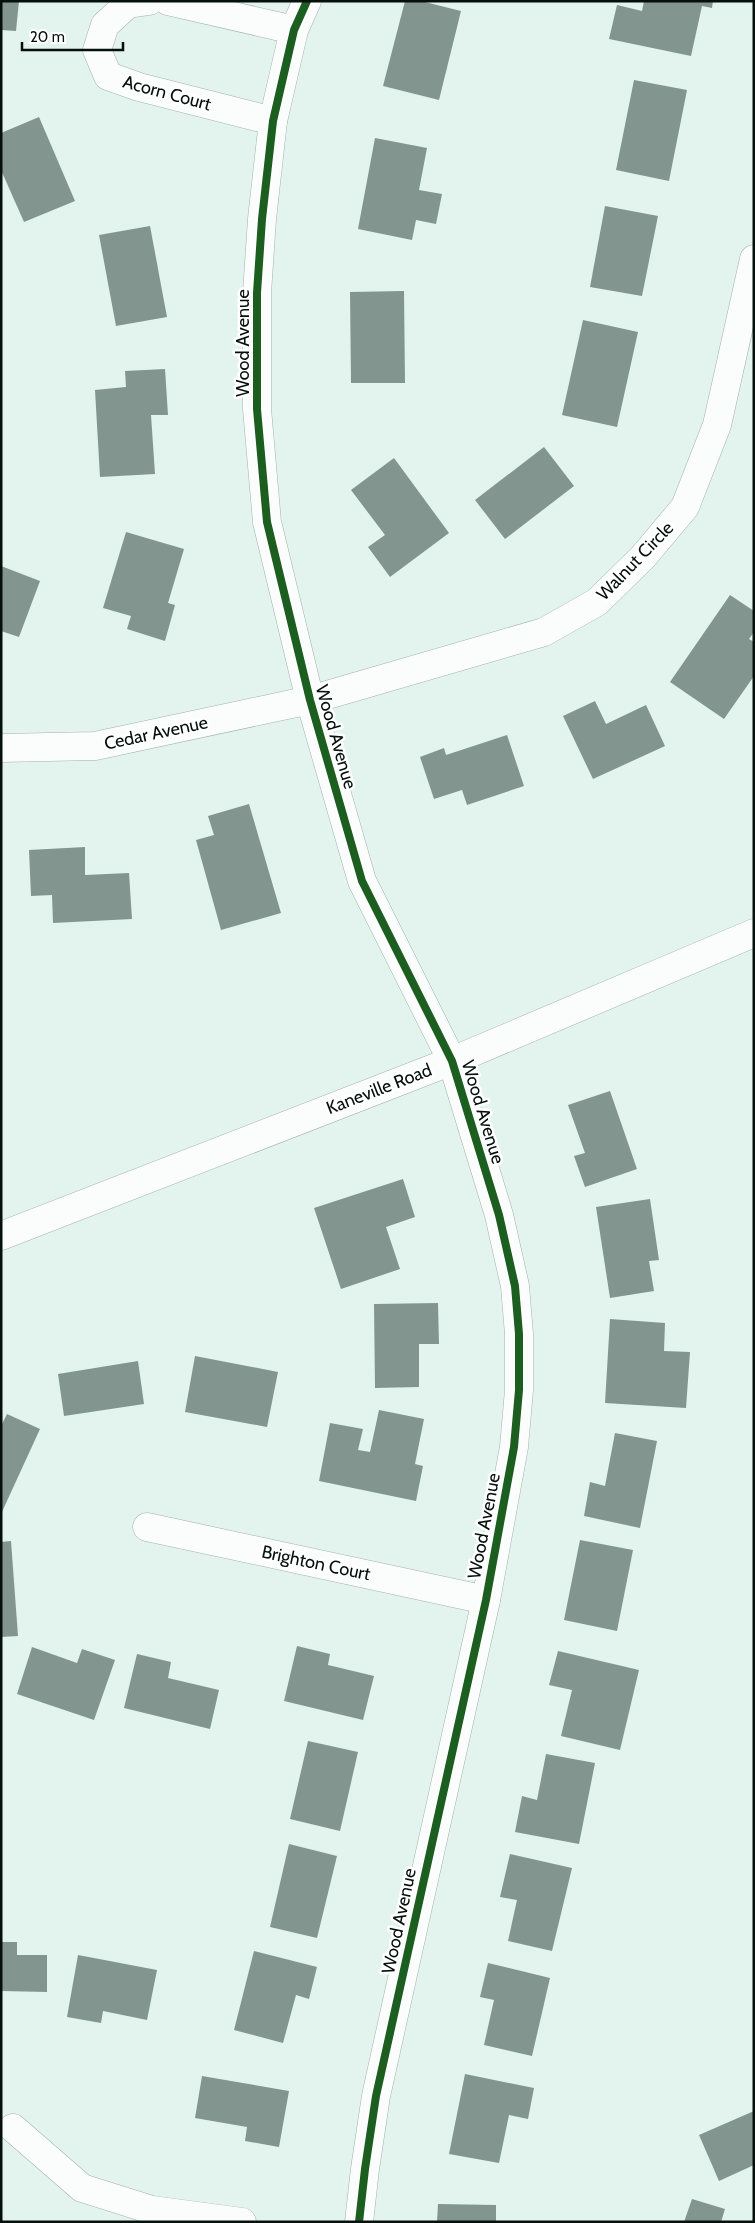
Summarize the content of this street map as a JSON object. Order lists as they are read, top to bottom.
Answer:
{
  "streets": {
    "street": [
      "Acorn Court",
      "Wood Avenue",
      "Walnut Circle",
      "Cedar Avenue",
      "Kaneville Road",
      "Brighton Court"
    ]
  },
  "crossings": [
    ["Acorn Court", "Wood Avenue"],
    ["Wood Avenue", "Walnut Circle"],
    ["Wood Avenue", "Cedar Avenue"],
    ["Wood Avenue", "Kaneville Road"],
    ["Wood Avenue", "Brighton Court"],
    ["Walnut Circle", "Cedar Avenue"]
  ],
  "scale_bar": "20 m"
}
